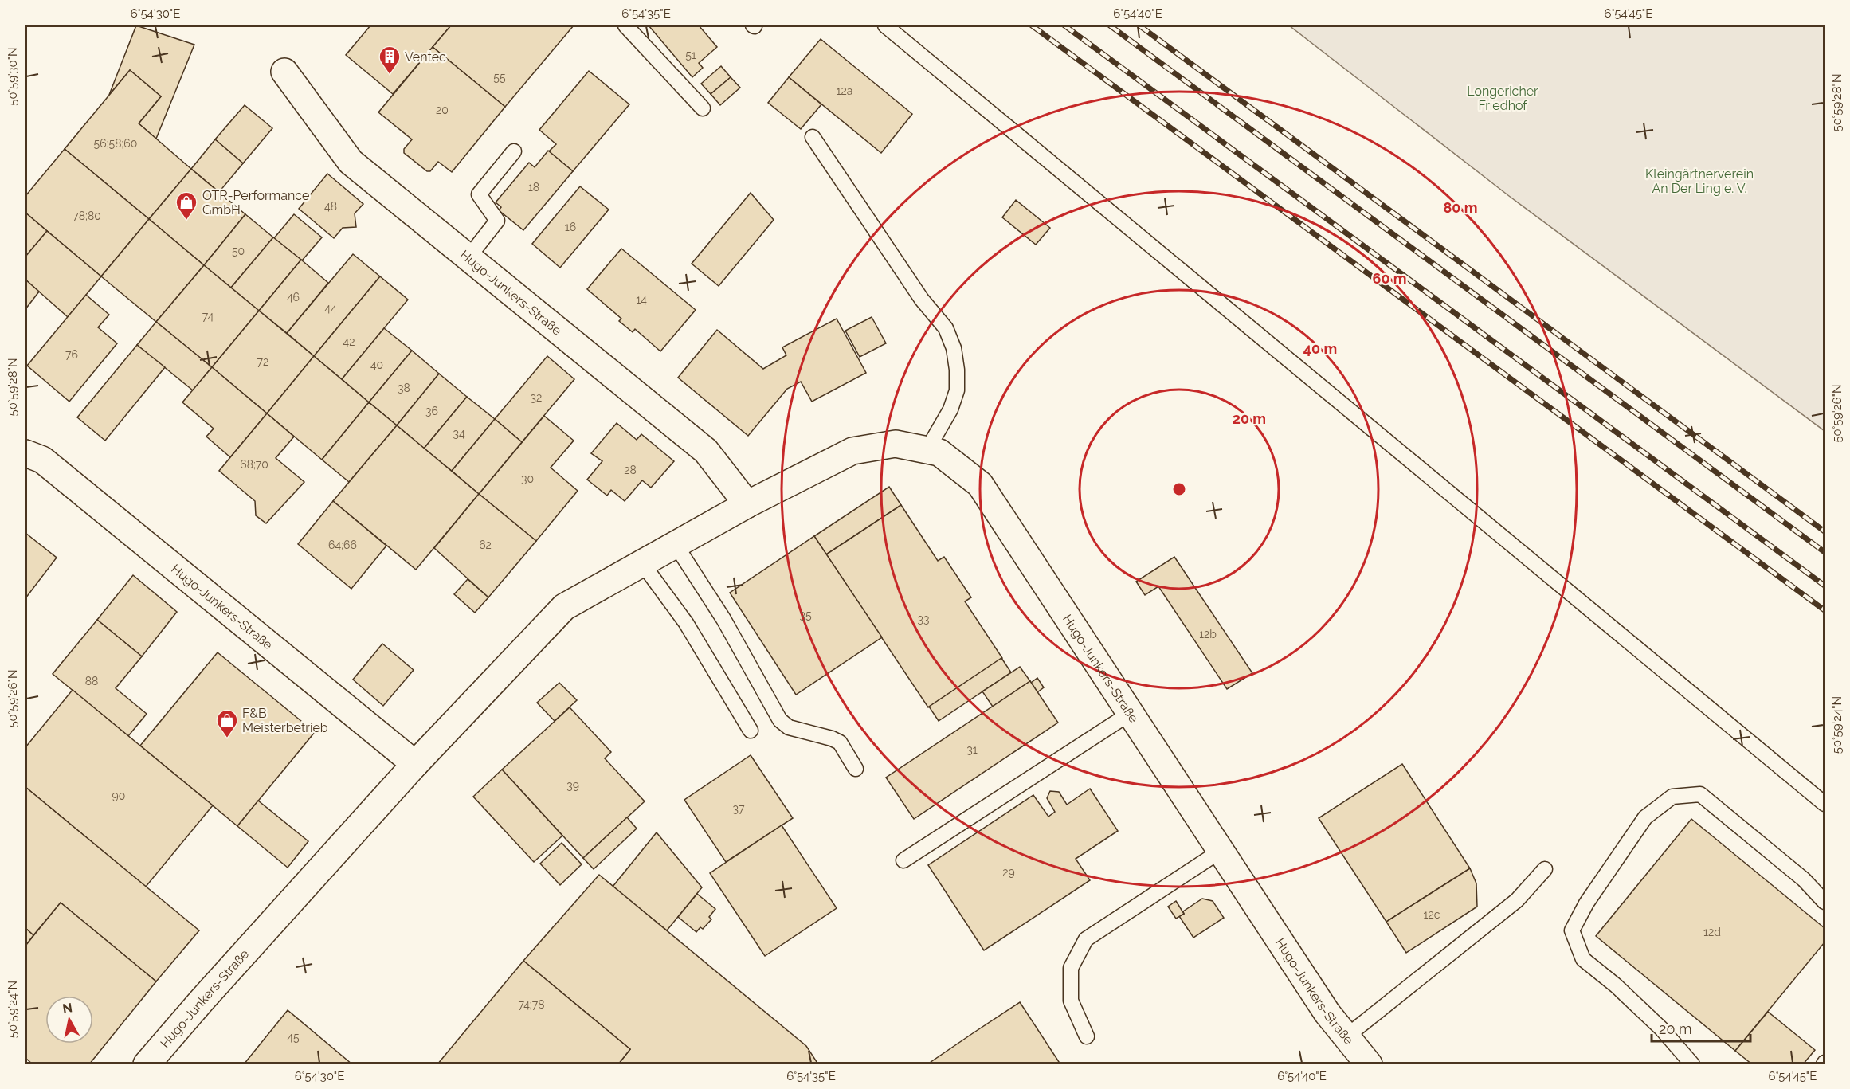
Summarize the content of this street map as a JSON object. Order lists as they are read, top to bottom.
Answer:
{
  "streets": {
    "street": ["Hugo-Junkers-Straße"]
  },
  "parks": ["Longericher Friedhof", "Kleingärtnerverein An Der Ling e. V."],
  "places": {
    "building": ["Ventec"],
    "shop": ["OTR-Performance GmbH", "F&B Meisterbetrieb"]
  },
  "house_numbers": [
    "51",
    "55",
    "12a",
    "20",
    "56;58;60",
    "18",
    "48",
    "78;80",
    "16",
    "50",
    "46",
    "14",
    "44",
    "74",
    "42",
    "76",
    "72",
    "40",
    "38",
    "32",
    "36",
    "34",
    "68;70",
    "28",
    "30",
    "64;66",
    "62",
    "35",
    "33",
    "12b",
    "88",
    "31",
    "39",
    "90",
    "37",
    "29",
    "12c",
    "12d",
    "74;78",
    "45"
  ],
  "scale_bar": "20 m",
  "north": "top",
  "coordinates": [
    "6°54'30\"E",
    "6°54'35\"E",
    "6°54'40\"E",
    "6°54'45\"E",
    "50°59'30\"N",
    "50°59'28\"N",
    "50°59'26\"N",
    "50°59'24\"N"
  ],
  "rings": [
    "80 m",
    "60 m",
    "40 m",
    "20 m"
  ]
}
